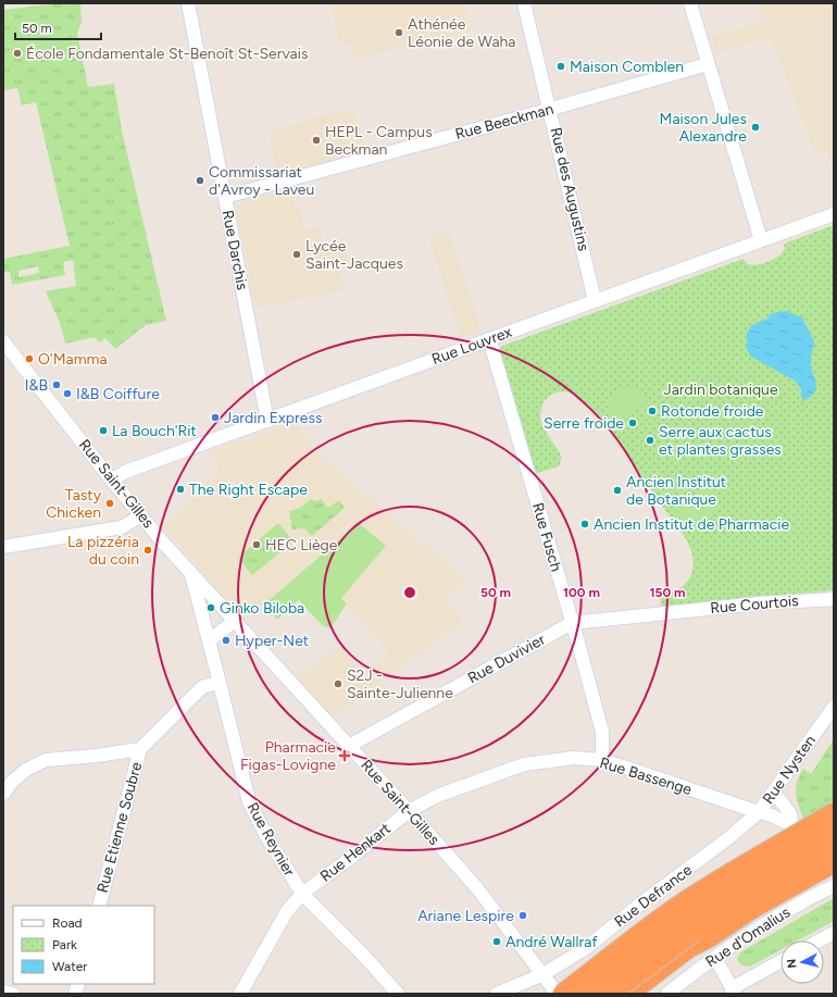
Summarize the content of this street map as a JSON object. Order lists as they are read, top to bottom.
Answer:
{
  "streets": {
    "street": [
      "Rue Beeckman",
      "Rue des Augustins",
      "Rue Darchis",
      "Rue Louvrex",
      "Rue Saint-Gilles",
      "Rue Fusch",
      "Rue Courtois",
      "Rue Duvivier",
      "Rue Nysten",
      "Rue Bassenge",
      "Rue Etienne Soubre",
      "Rue Reynier",
      "Rue Henkart",
      "Rue Defrance",
      "Rue d'Omalius"
    ]
  },
  "crossings": [
    ["Rue Beeckman", "Rue des Augustins"],
    ["Rue Beeckman", "Rue Darchis"],
    ["Rue des Augustins", "Rue Louvrex"],
    ["Rue Darchis", "Rue Louvrex"],
    ["Rue Louvrex", "Rue Saint-Gilles"],
    ["Rue Louvrex", "Rue Fusch"],
    ["Rue Saint-Gilles", "Rue Duvivier"],
    ["Rue Saint-Gilles", "Rue Bassenge"],
    ["Rue Saint-Gilles", "Rue Reynier"],
    ["Rue Saint-Gilles", "Rue Henkart"],
    ["Rue Saint-Gilles", "Rue Defrance"],
    ["Rue Fusch", "Rue Courtois"],
    ["Rue Fusch", "Rue Duvivier"],
    ["Rue Fusch", "Rue Bassenge"],
    ["Rue Courtois", "Rue Duvivier"],
    ["Rue Nysten", "Rue Bassenge"],
    ["Rue Nysten", "Rue Defrance"],
    ["Rue Bassenge", "Rue Henkart"],
    ["Rue Bassenge", "Rue Defrance"],
    ["Rue Reynier", "Rue Henkart"]
  ],
  "parks": ["Jardin botanique"],
  "places": {
    "other": [
      "Athénée Léonie de Waha",
      "École Fondamentale St-Benoît St-Servais",
      "Maison Comblen",
      "Maison Jules Alexandre",
      "HEPL - Campus Beckman",
      "Commissariat d'Avroy - Laveu",
      "Lycée Saint-Jacques",
      "O'Mamma",
      "I&B",
      "I&B Coiffure",
      "Rotonde froide",
      "Jardin Express",
      "Serre froide",
      "La Bouch'Rit",
      "Serre aux cactus et plantes grasses",
      "The Right Escape",
      "Ancien Institut de Botanique",
      "Tasty Chicken",
      "Ancien Institut de Pharmacie",
      "HEC Liège",
      "La pizzéria du coin",
      "Ginko Biloba",
      "Hyper-Net",
      "S2J - Sainte-Julienne",
      "Ariane Lespire",
      "André Wallraf"
    ],
    "health": ["Pharmacie Figas-Lovigne"]
  },
  "legend": ["Road", "Park", "Water"],
  "scale_bar": "50 m",
  "north": "left",
  "rings": ["50 m", "100 m", "150 m"]
}
